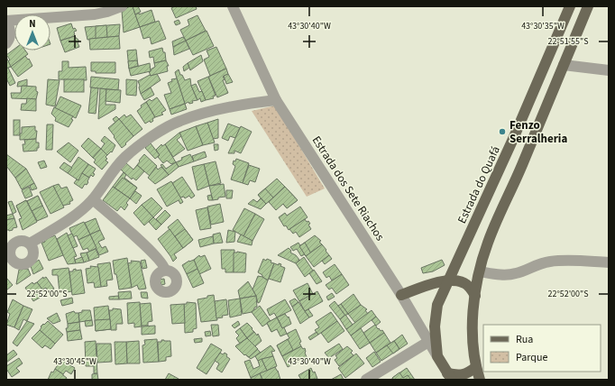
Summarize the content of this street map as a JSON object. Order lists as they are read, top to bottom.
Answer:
{
  "streets": {
    "main road": ["Estrada do Quafá", "Estrada dos Sete Riachos"]
  },
  "crossings": [
    ["Estrada do Quafá", "Estrada dos Sete Riachos"]
  ],
  "places": ["Fenzo Serralheria"],
  "legend": ["Rua", "Parque"],
  "north": "top",
  "coordinates": [
    "43°30'40\"W",
    "43°30'35\"W",
    "22°51'55\"S",
    "22°52'00\"S",
    "43°30'45\"W"
  ]
}
